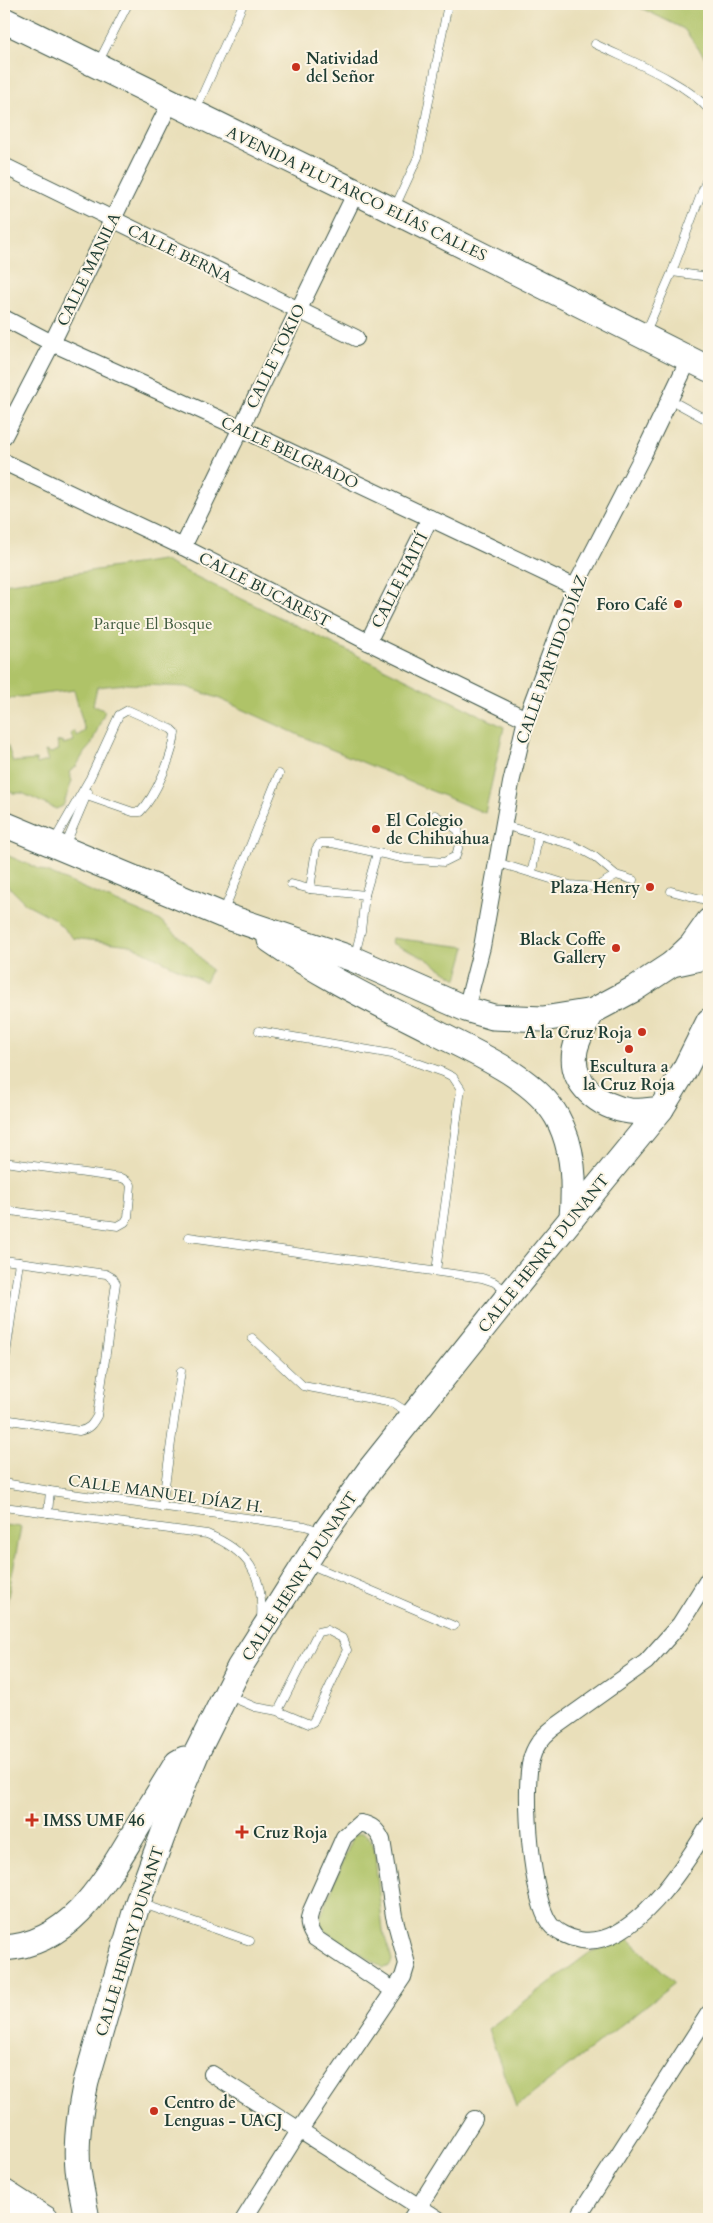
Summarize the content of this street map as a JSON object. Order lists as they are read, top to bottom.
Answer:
{
  "streets": {
    "main road": ["AVENIDA PLUTARCO ELÍAS CALLES", "CALLE HENRY DUNANT"],
    "street": [
      "CALLE BERNA",
      "CALLE MANILA",
      "CALLE TOKIO",
      "CALLE BELGRADO",
      "CALLE HAITÍ",
      "CALLE BUCAREST",
      "CALLE PARTIDO DÍAZ"
    ],
    "lane": ["CALLE MANUEL DÍAZ H."]
  },
  "crossings": [
    ["AVENIDA PLUTARCO ELÍAS CALLES", "CALLE MANILA"],
    ["AVENIDA PLUTARCO ELÍAS CALLES", "CALLE TOKIO"],
    ["AVENIDA PLUTARCO ELÍAS CALLES", "CALLE PARTIDO DÍAZ"],
    ["CALLE BERNA", "CALLE MANILA"],
    ["CALLE BERNA", "CALLE TOKIO"],
    ["CALLE MANILA", "CALLE BELGRADO"],
    ["CALLE TOKIO", "CALLE BELGRADO"],
    ["CALLE TOKIO", "CALLE BUCAREST"],
    ["CALLE BELGRADO", "CALLE HAITÍ"],
    ["CALLE BELGRADO", "CALLE PARTIDO DÍAZ"],
    ["CALLE HAITÍ", "CALLE BUCAREST"],
    ["CALLE BUCAREST", "CALLE PARTIDO DÍAZ"],
    ["CALLE HENRY DUNANT", "CALLE MANUEL DÍAZ H."]
  ],
  "parks": ["Parque El Bosque"],
  "places": {
    "other": [
      "Natividad del Señor",
      "Foro Café",
      "El Colegio de Chihuahua",
      "Plaza Henry",
      "Black Coffe Gallery",
      "A la Cruz Roja",
      "Escultura a la Cruz Roja",
      "Centro de Lenguas - UACJ"
    ],
    "health": ["IMSS UMF 46", "Cruz Roja"]
  }
}
